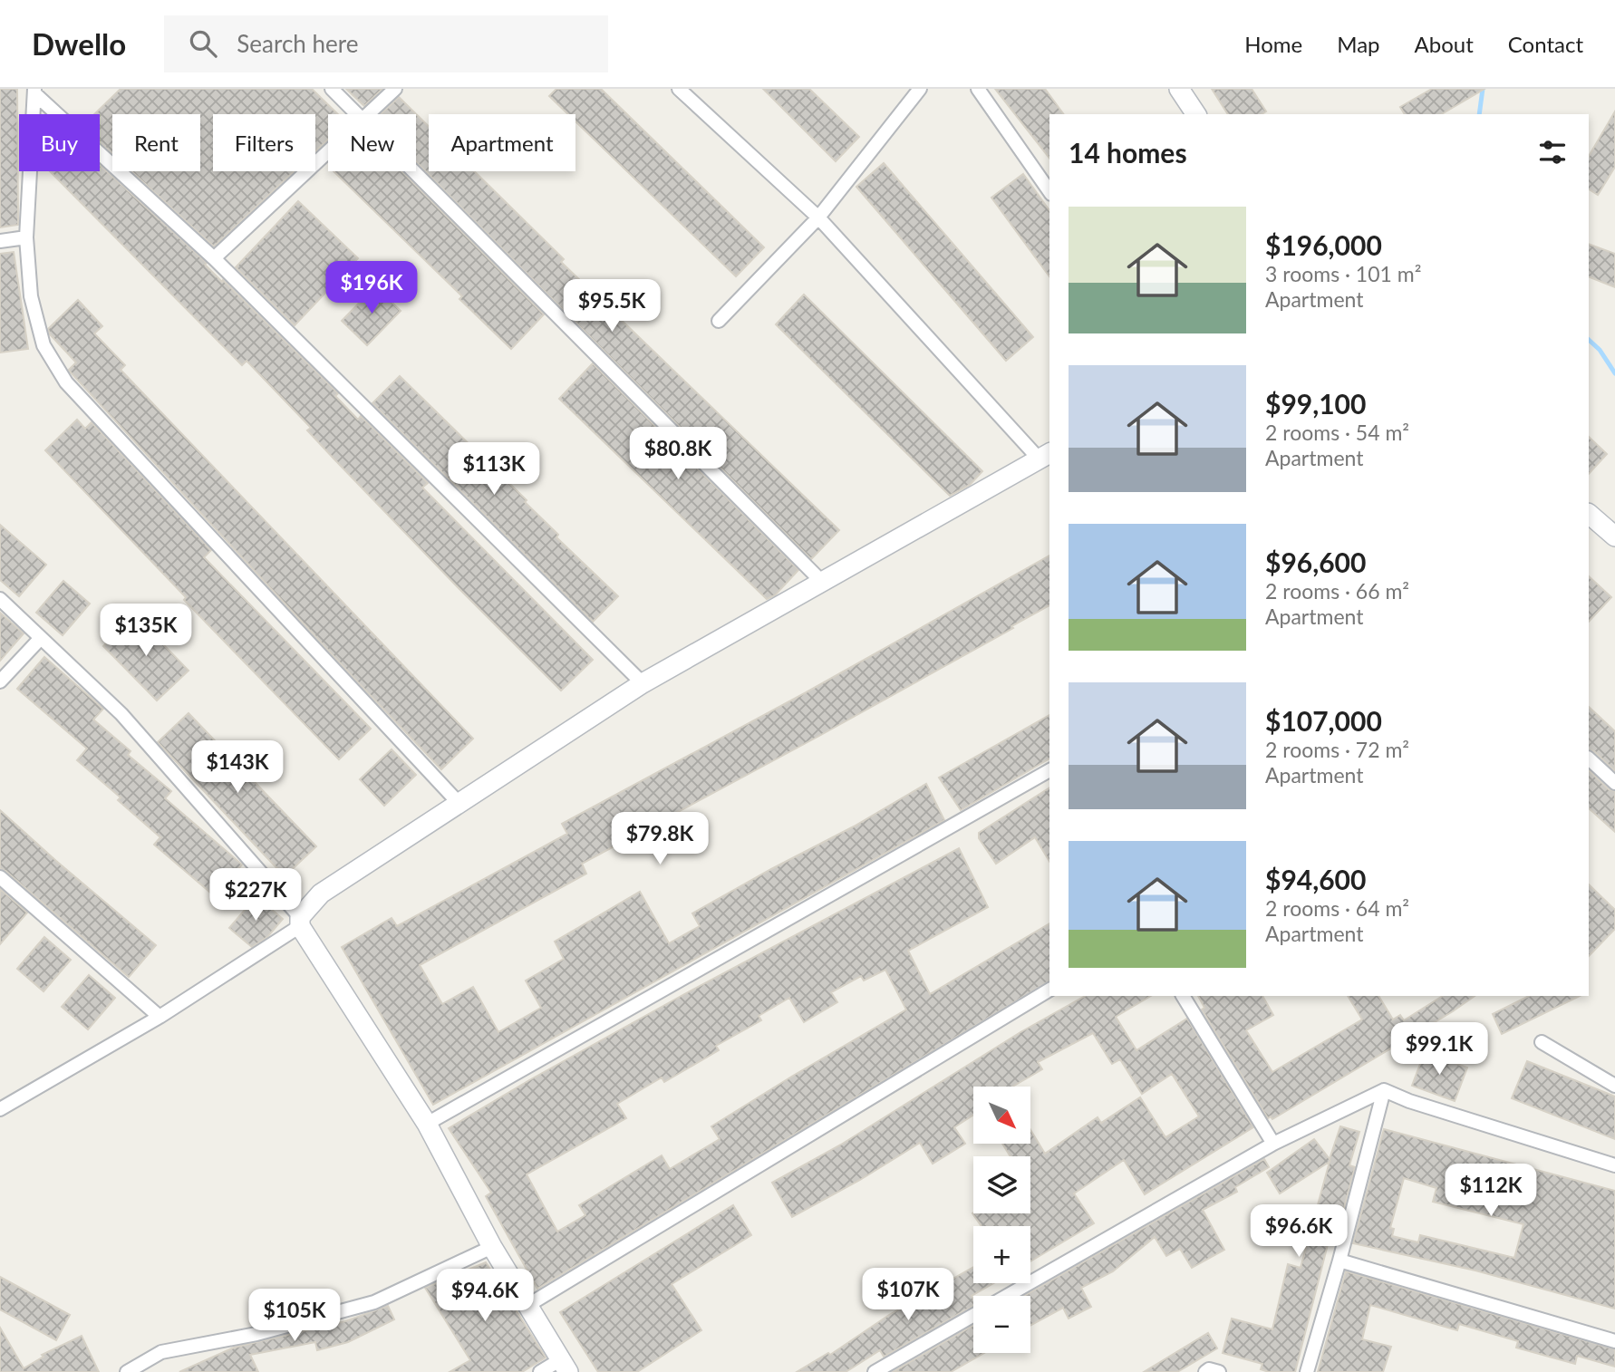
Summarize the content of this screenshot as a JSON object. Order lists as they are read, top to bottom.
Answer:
{
  "north": "bottom right",
  "page": {
    "header": "Dwello",
    "search": "Search here",
    "nav": [
      "Home",
      "Map",
      "About",
      "Contact"
    ],
    "chip": [
      "Buy",
      "Rent",
      "Filters",
      "New",
      "Apartment"
    ],
    "heading": "14 homes",
    "list": [
      {
        "name": "$196,000",
        "note": "3 rooms · 101 m² · Apartment"
      },
      {
        "name": "$99,100",
        "note": "2 rooms · 54 m² · Apartment"
      },
      {
        "name": "$96,600",
        "note": "2 rooms · 66 m² · Apartment"
      },
      {
        "name": "$107,000",
        "note": "2 rooms · 72 m² · Apartment"
      },
      {
        "name": "$94,600",
        "note": "2 rooms · 64 m² · Apartment"
      }
    ],
    "price": [
      "$196K",
      "$95.5K",
      "$80.8K",
      "$113K",
      "$135K",
      "$143K",
      "$79.8K",
      "$227K",
      "$99.1K",
      "$112K",
      "$96.6K",
      "$107K",
      "$94.6K",
      "$105K"
    ],
    "map_buttons": ["+", "−"]
  }
}
